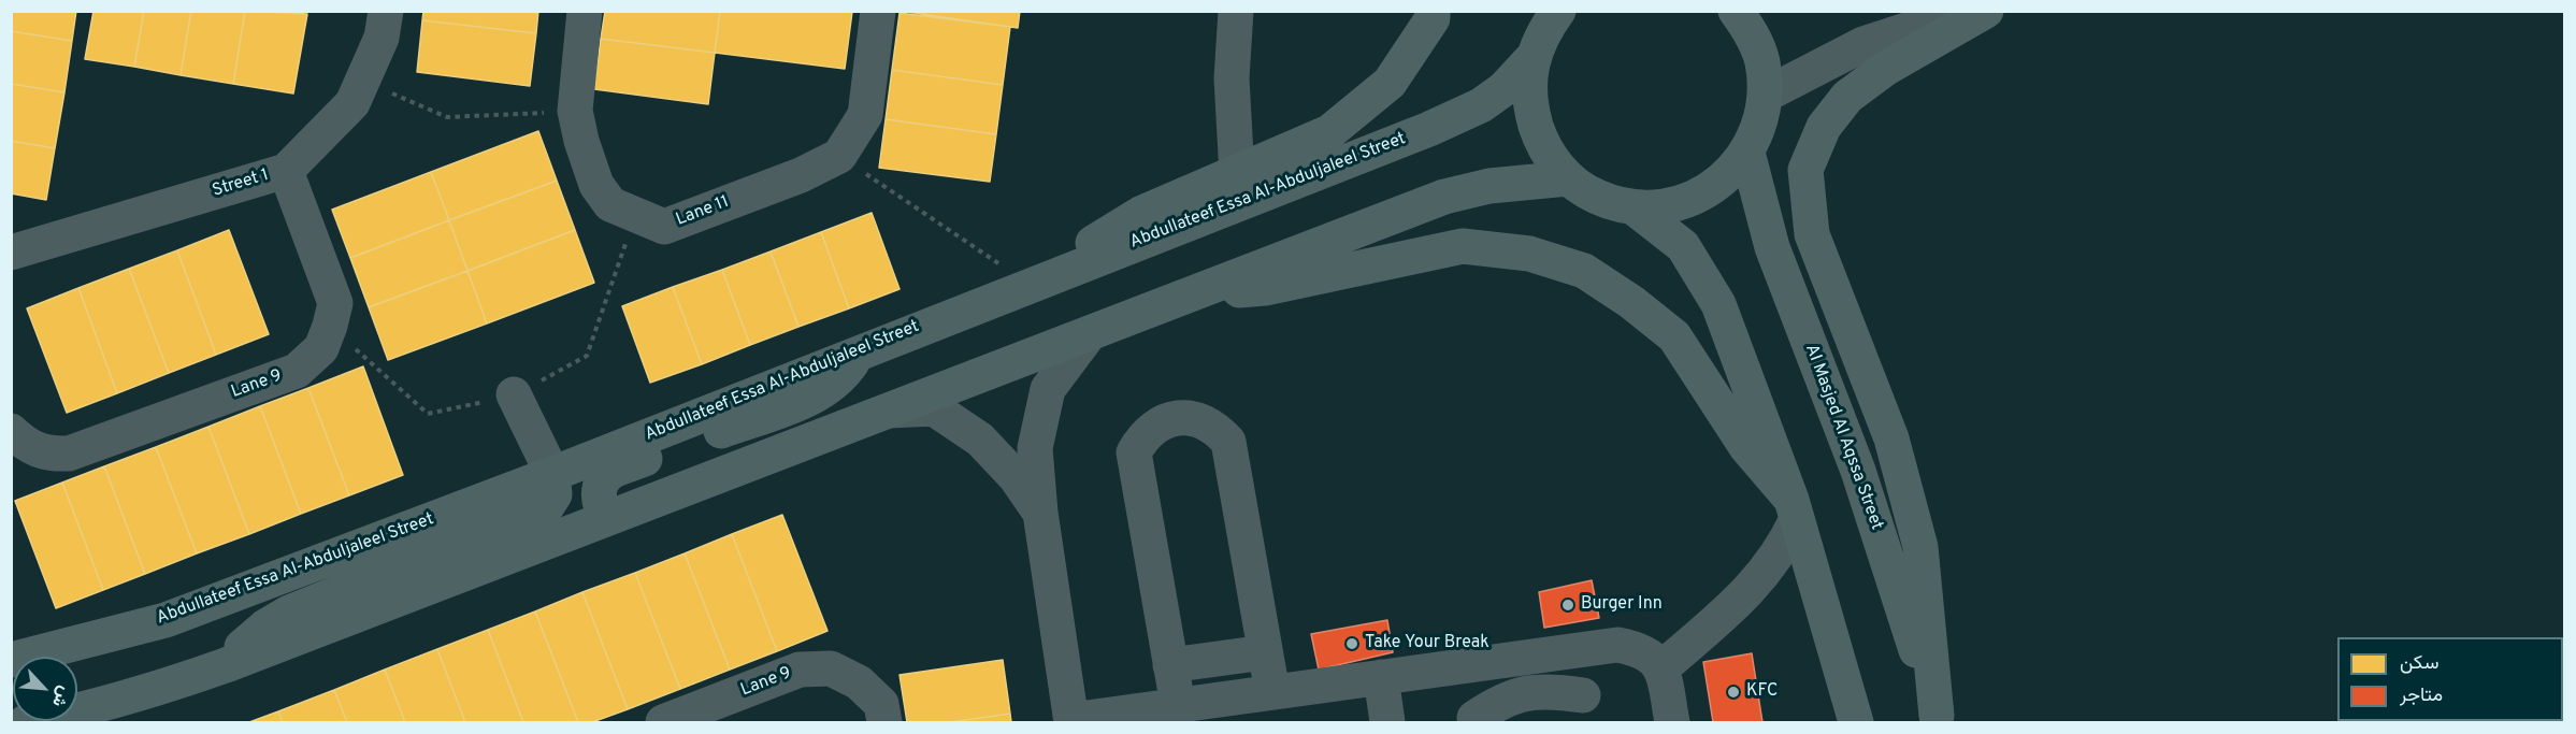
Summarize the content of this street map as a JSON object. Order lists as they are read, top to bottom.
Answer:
{
  "streets": {
    "main road": ["Abdullateef Essa Al-Abduljaleel Street", "Al Masjed Al Aqssa Street"],
    "street": ["Street 1", "Lane 11", "Lane 9"]
  },
  "crossings": [
    ["Street 1", "Lane 9"]
  ],
  "places": ["Burger Inn", "Take Your Break", "KFC"],
  "legend": ["سكن", "متاجر"],
  "north": "bottom right"
}
